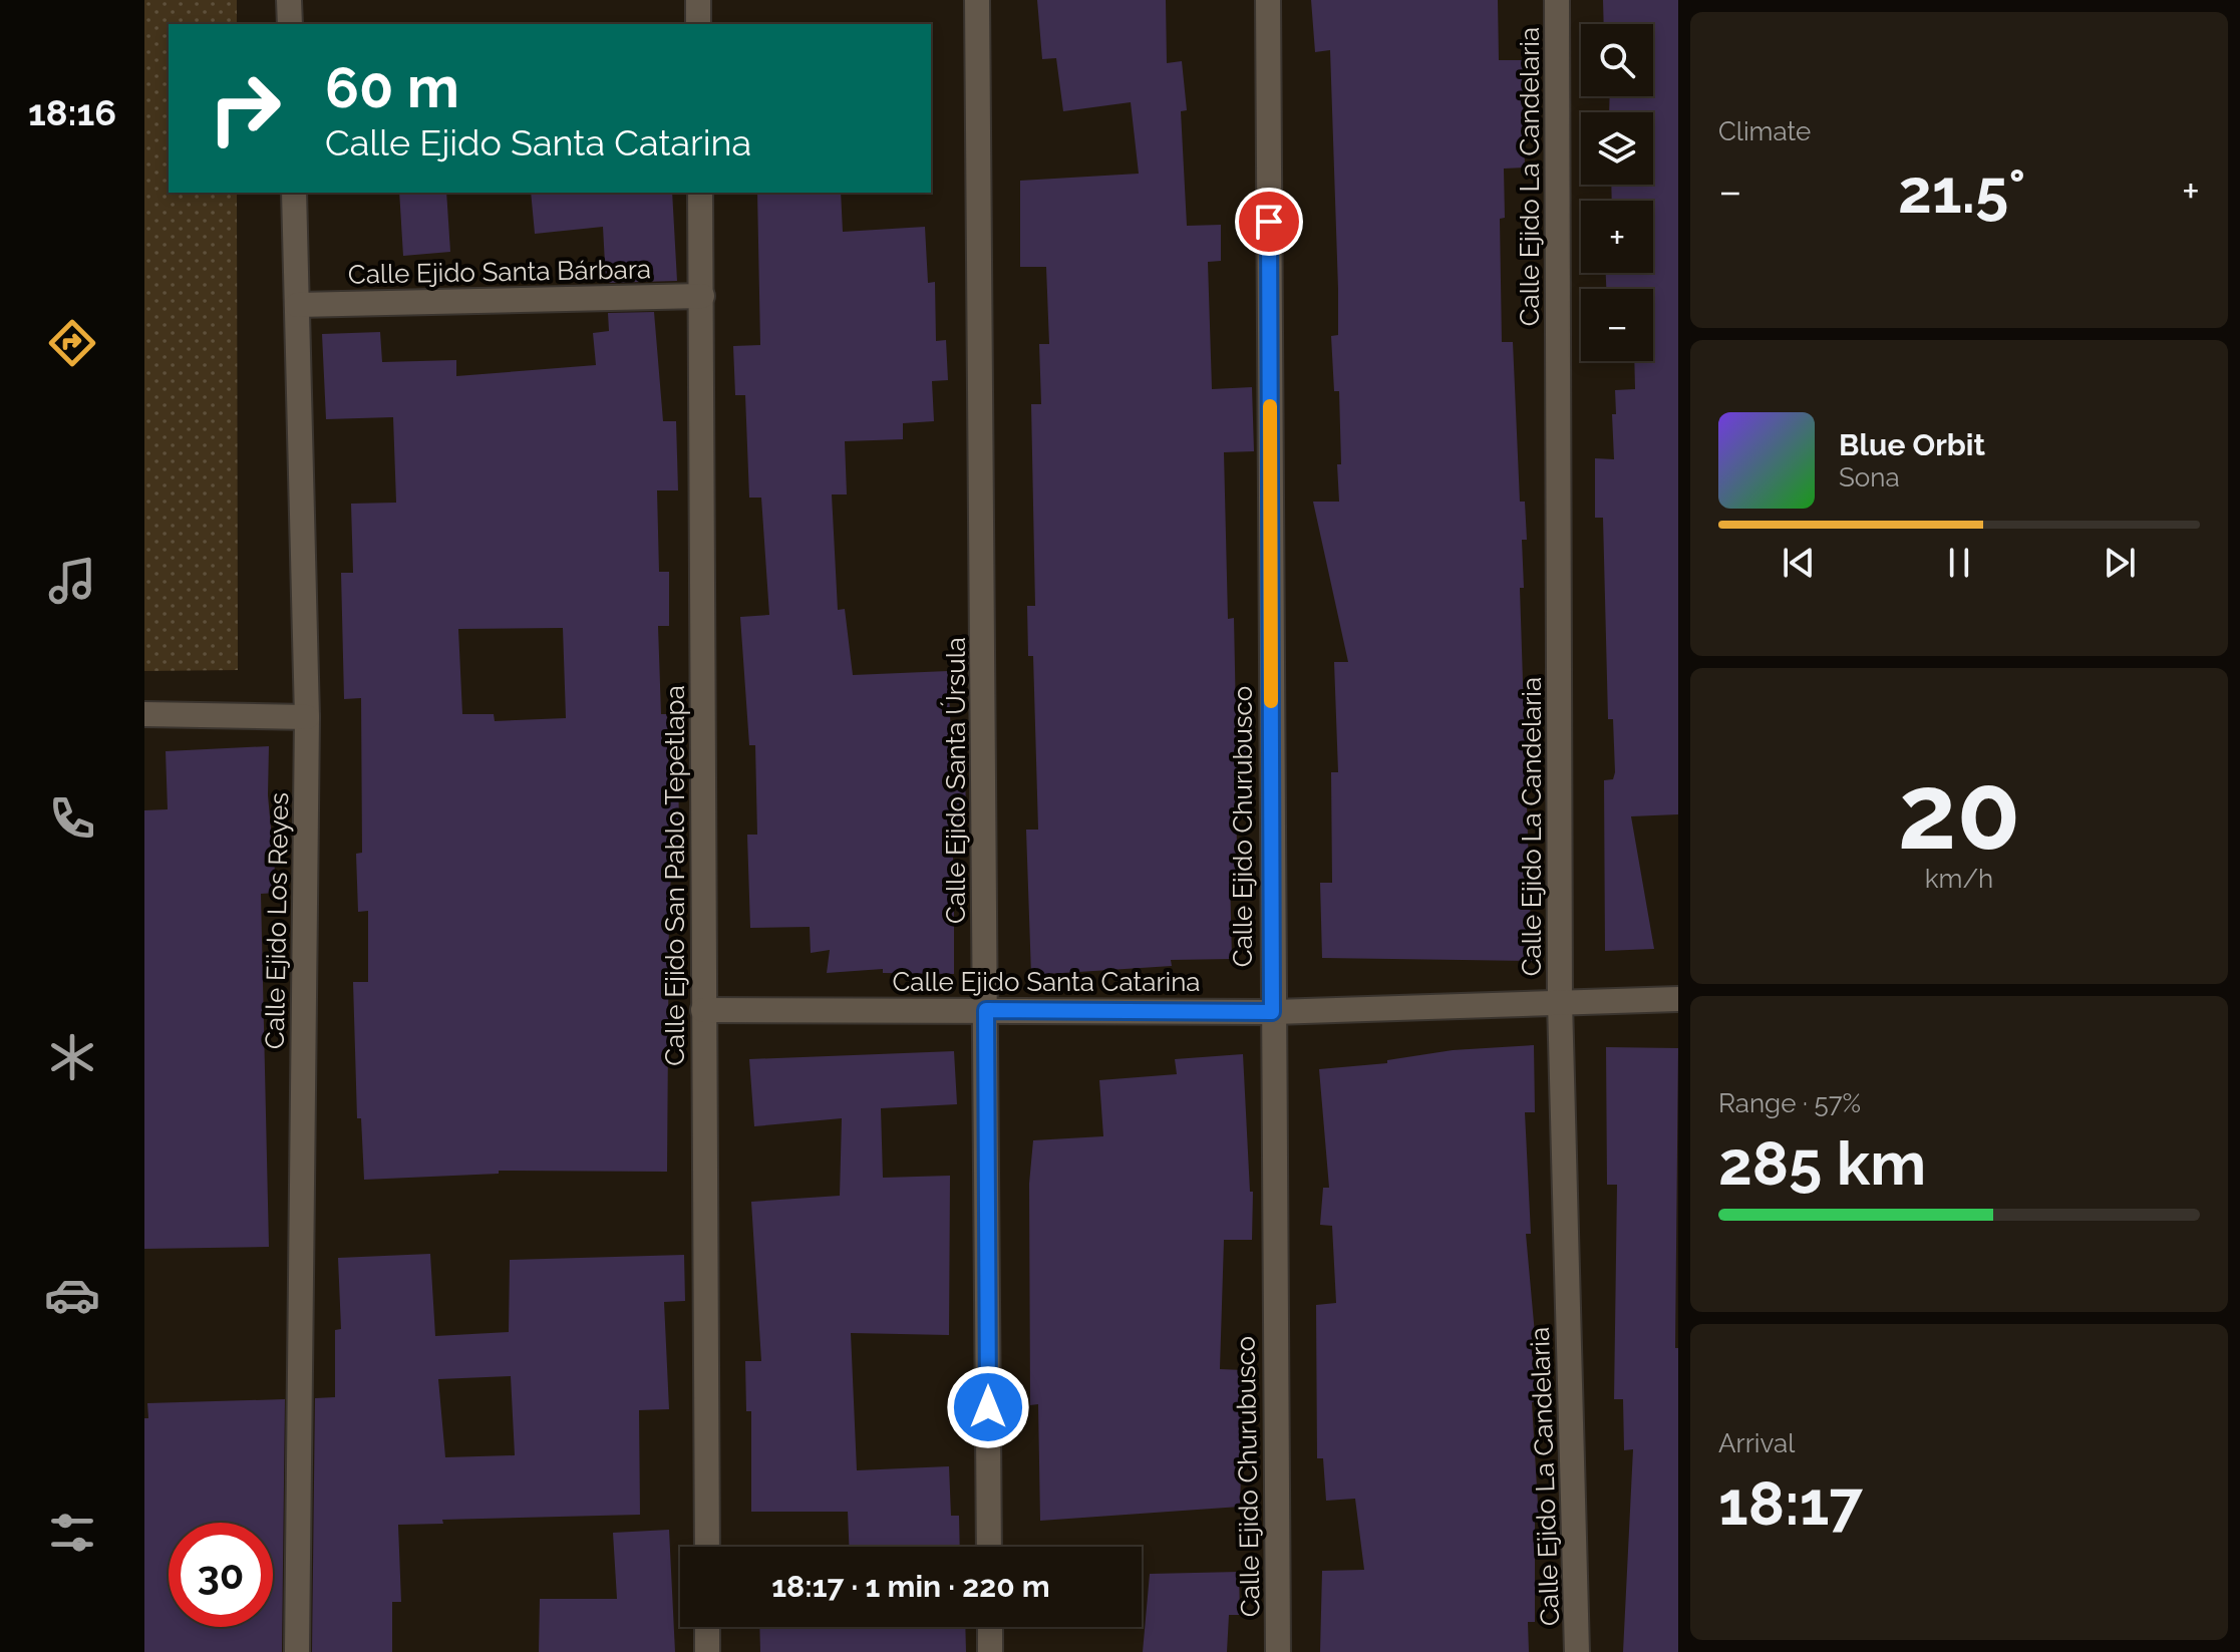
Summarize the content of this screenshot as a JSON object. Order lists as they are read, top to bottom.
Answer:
{
  "streets": {
    "street": [
      "Calle Ejido La Candelaria",
      "Calle Ejido Santa Bárbara",
      "Calle Ejido Santa Úrsula",
      "Calle Ejido Churubusco",
      "Calle Ejido San Pablo Tepetlapa",
      "Calle Ejido Los Reyes",
      "Calle Ejido Santa Catarina"
    ]
  },
  "crossings": [
    ["Calle Ejido La Candelaria", "Calle Ejido Santa Catarina"],
    ["Calle Ejido Santa Bárbara", "Calle Ejido San Pablo Tepetlapa"],
    ["Calle Ejido Santa Bárbara", "Calle Ejido Los Reyes"],
    ["Calle Ejido Santa Úrsula", "Calle Ejido Santa Catarina"],
    ["Calle Ejido Churubusco", "Calle Ejido Santa Catarina"],
    ["Calle Ejido San Pablo Tepetlapa", "Calle Ejido Santa Catarina"]
  ],
  "page": {
    "tabs": "18:16",
    "tile": [
      "Climate",
      ["20", "km/h"],
      ["Range · 57%", "285 km"],
      ["Arrival", "18:17"]
    ],
    "map_buttons": ["+", "−"],
    "turn": ["60 m", "Calle Ejido Santa Catarina"],
    "heat": ["−", "21.5°", "+"],
    "song": ["Blue Orbit", "Sona"],
    "limit": "30",
    "trip": "18:17 · 1 min · 220 m"
  }
}
